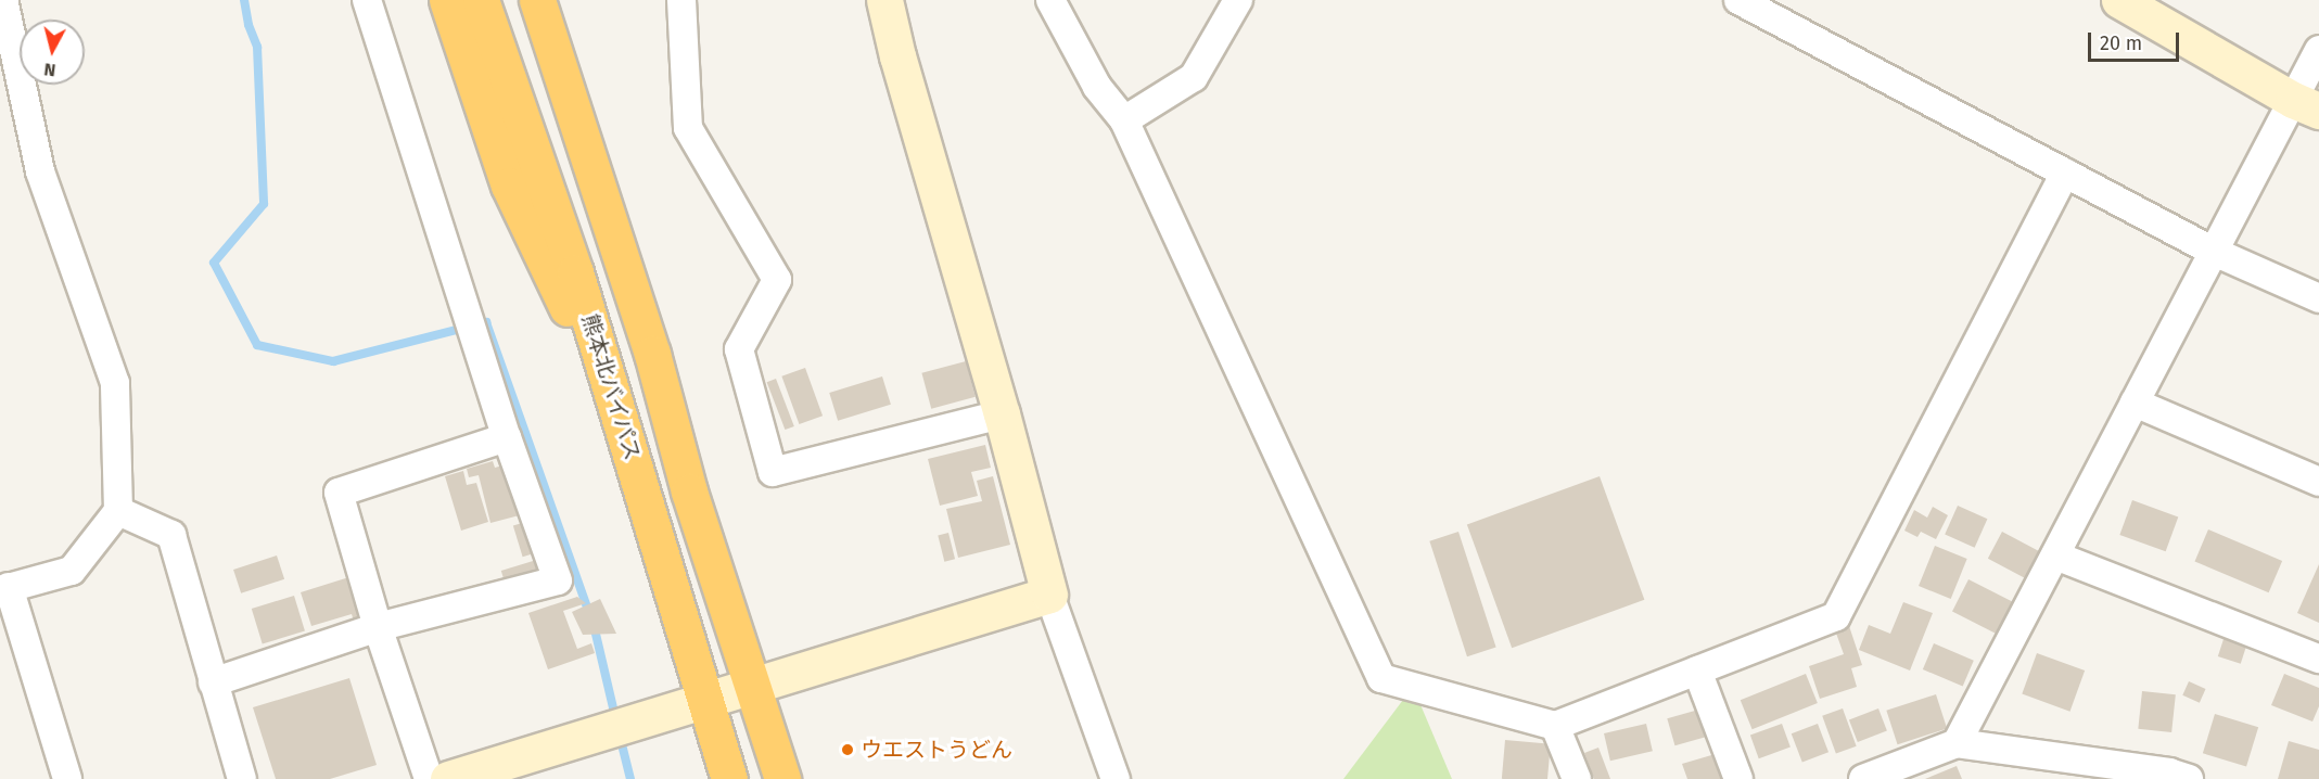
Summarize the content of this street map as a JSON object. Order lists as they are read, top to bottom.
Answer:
{
  "streets": {
    "highway": ["熊本北バイパス"]
  },
  "places": ["ウエストうどん"],
  "scale_bar": "20 m",
  "north": "bottom"
}
